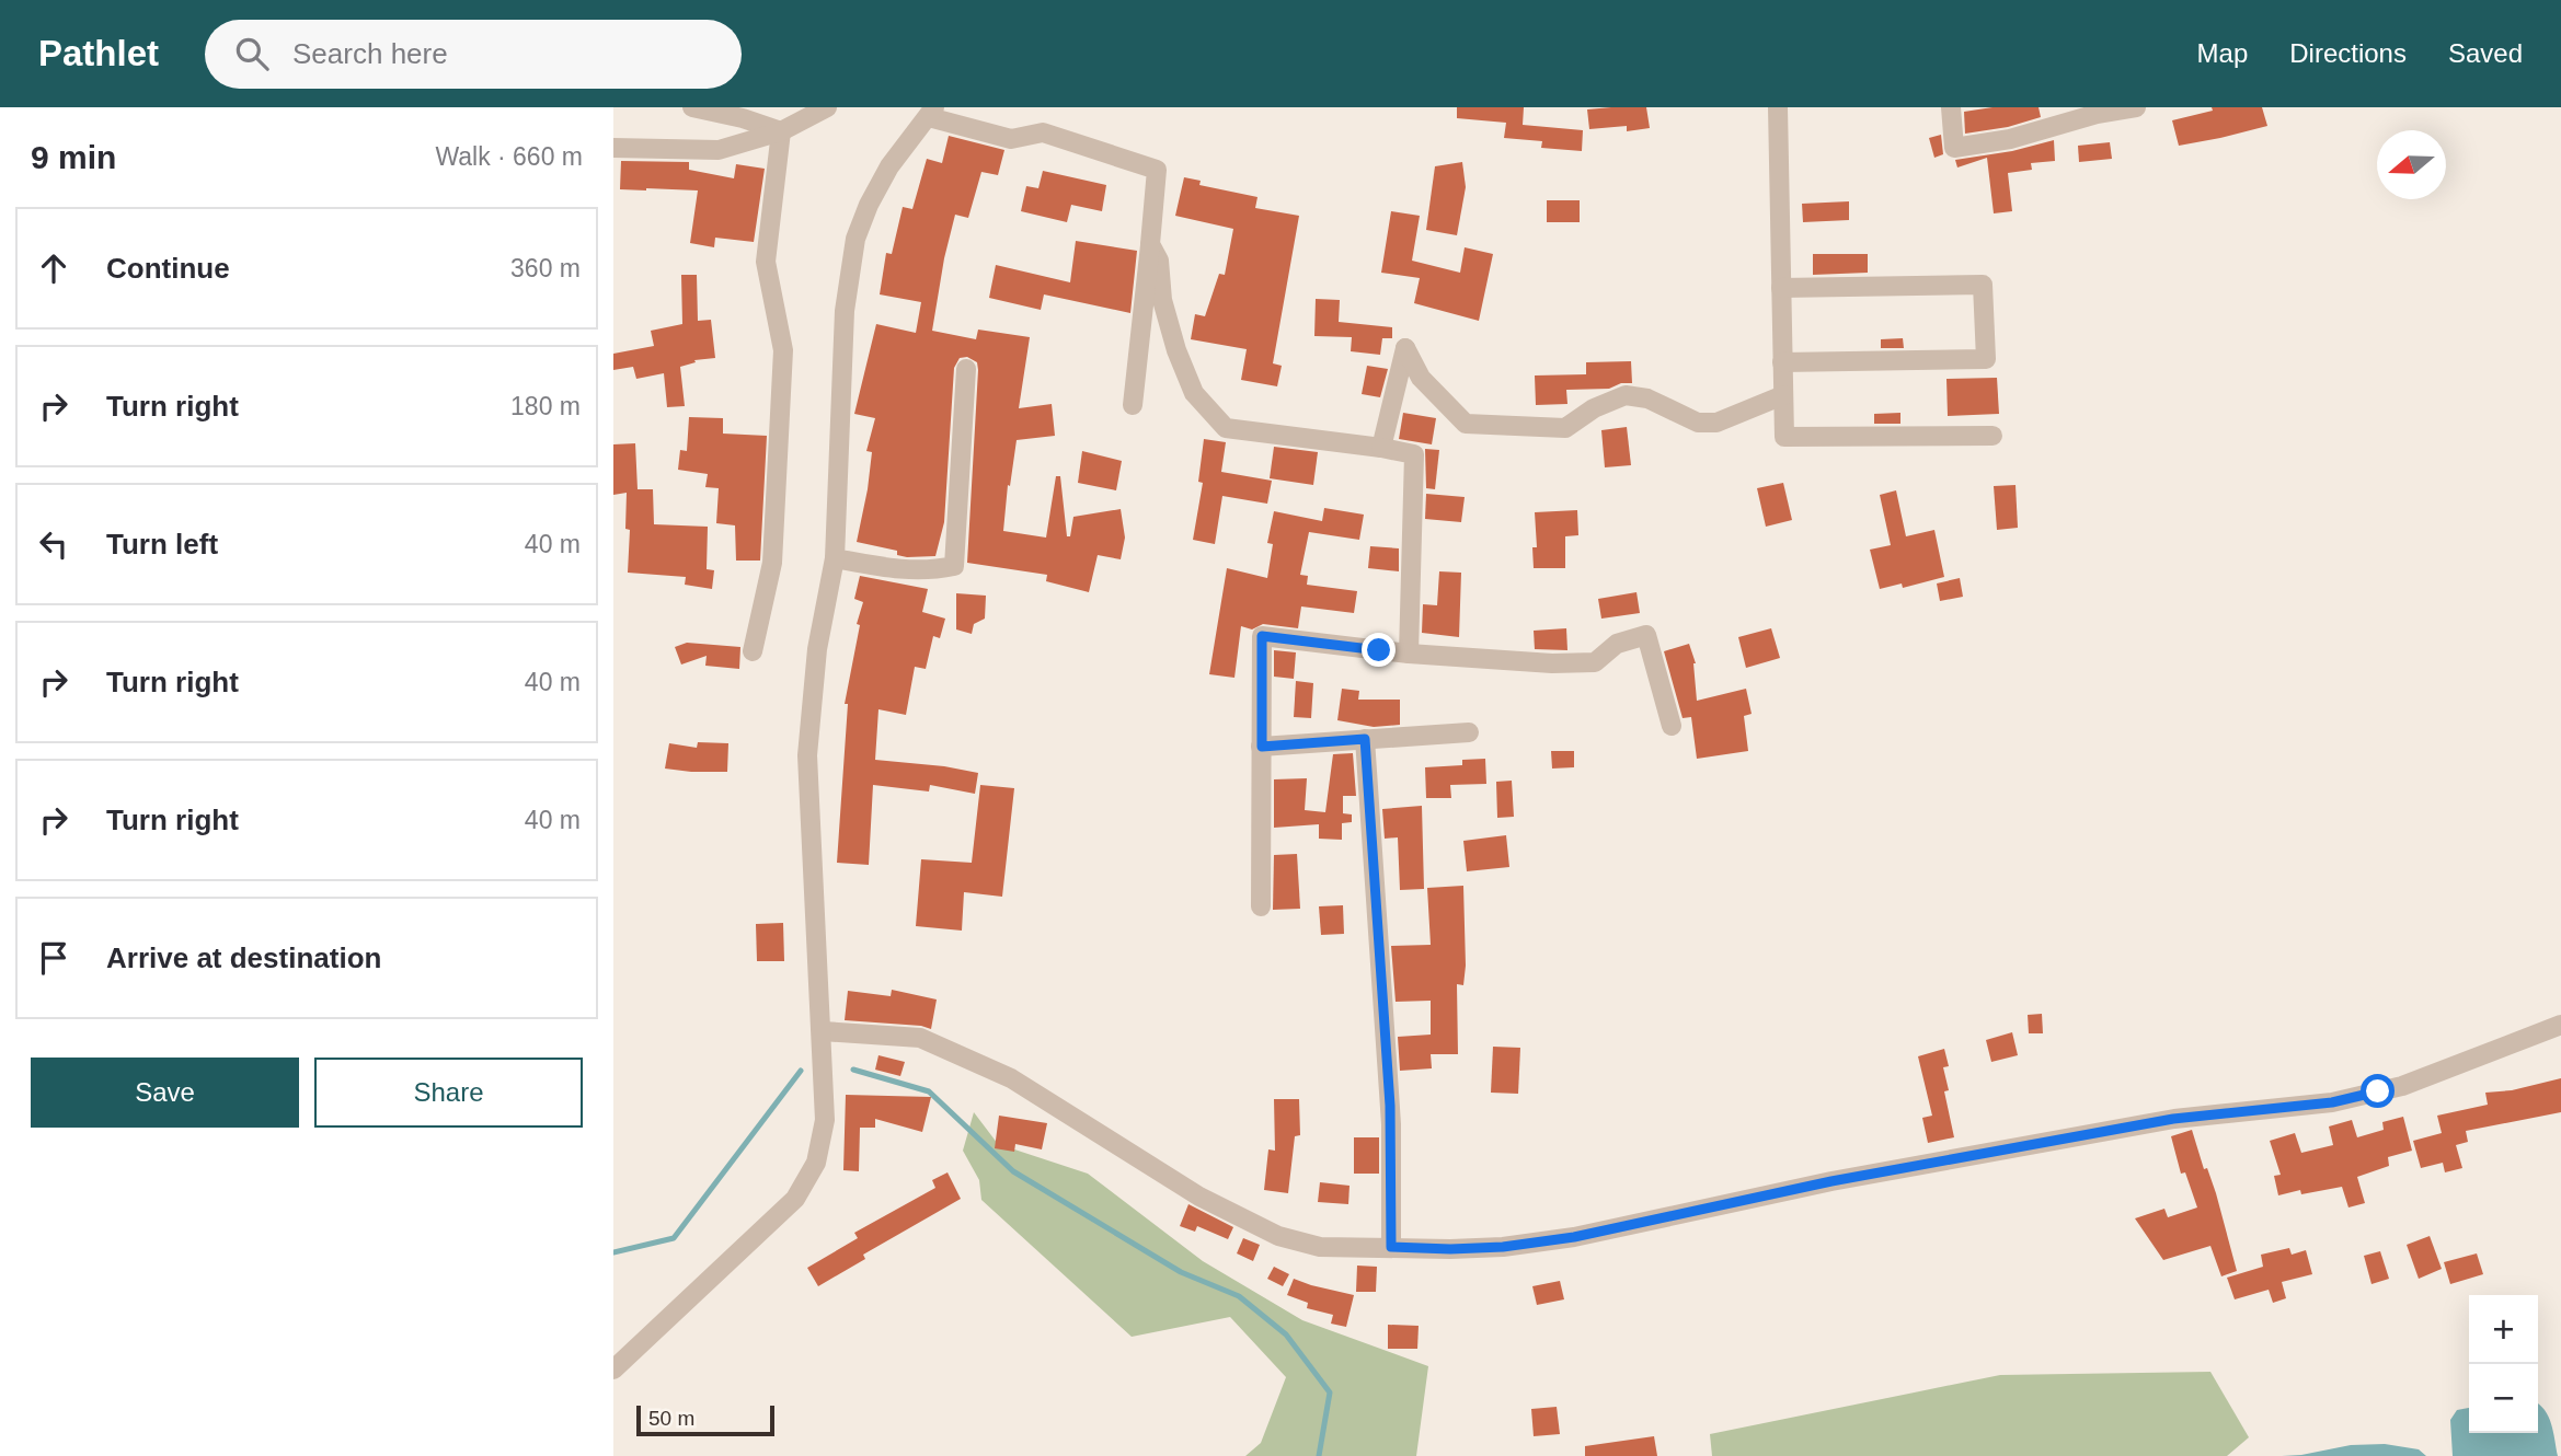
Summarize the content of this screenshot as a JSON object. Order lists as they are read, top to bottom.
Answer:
{
  "scale_bar": "50 m",
  "north": "left",
  "page": {
    "header": "Pathlet",
    "search": "Search here",
    "nav": ["Map", "Directions", "Saved"],
    "heading": ["9 min", "Walk · 660 m"],
    "list": [
      ["Continue", "360 m"],
      ["Turn right", "180 m"],
      ["Turn left", "40 m"],
      ["Turn right", "40 m"],
      ["Turn right", "40 m"],
      "Arrive at destination"
    ],
    "buttons": ["Save", "Share"],
    "map_buttons": ["+", "−"],
    "scale": "50 m"
  }
}
